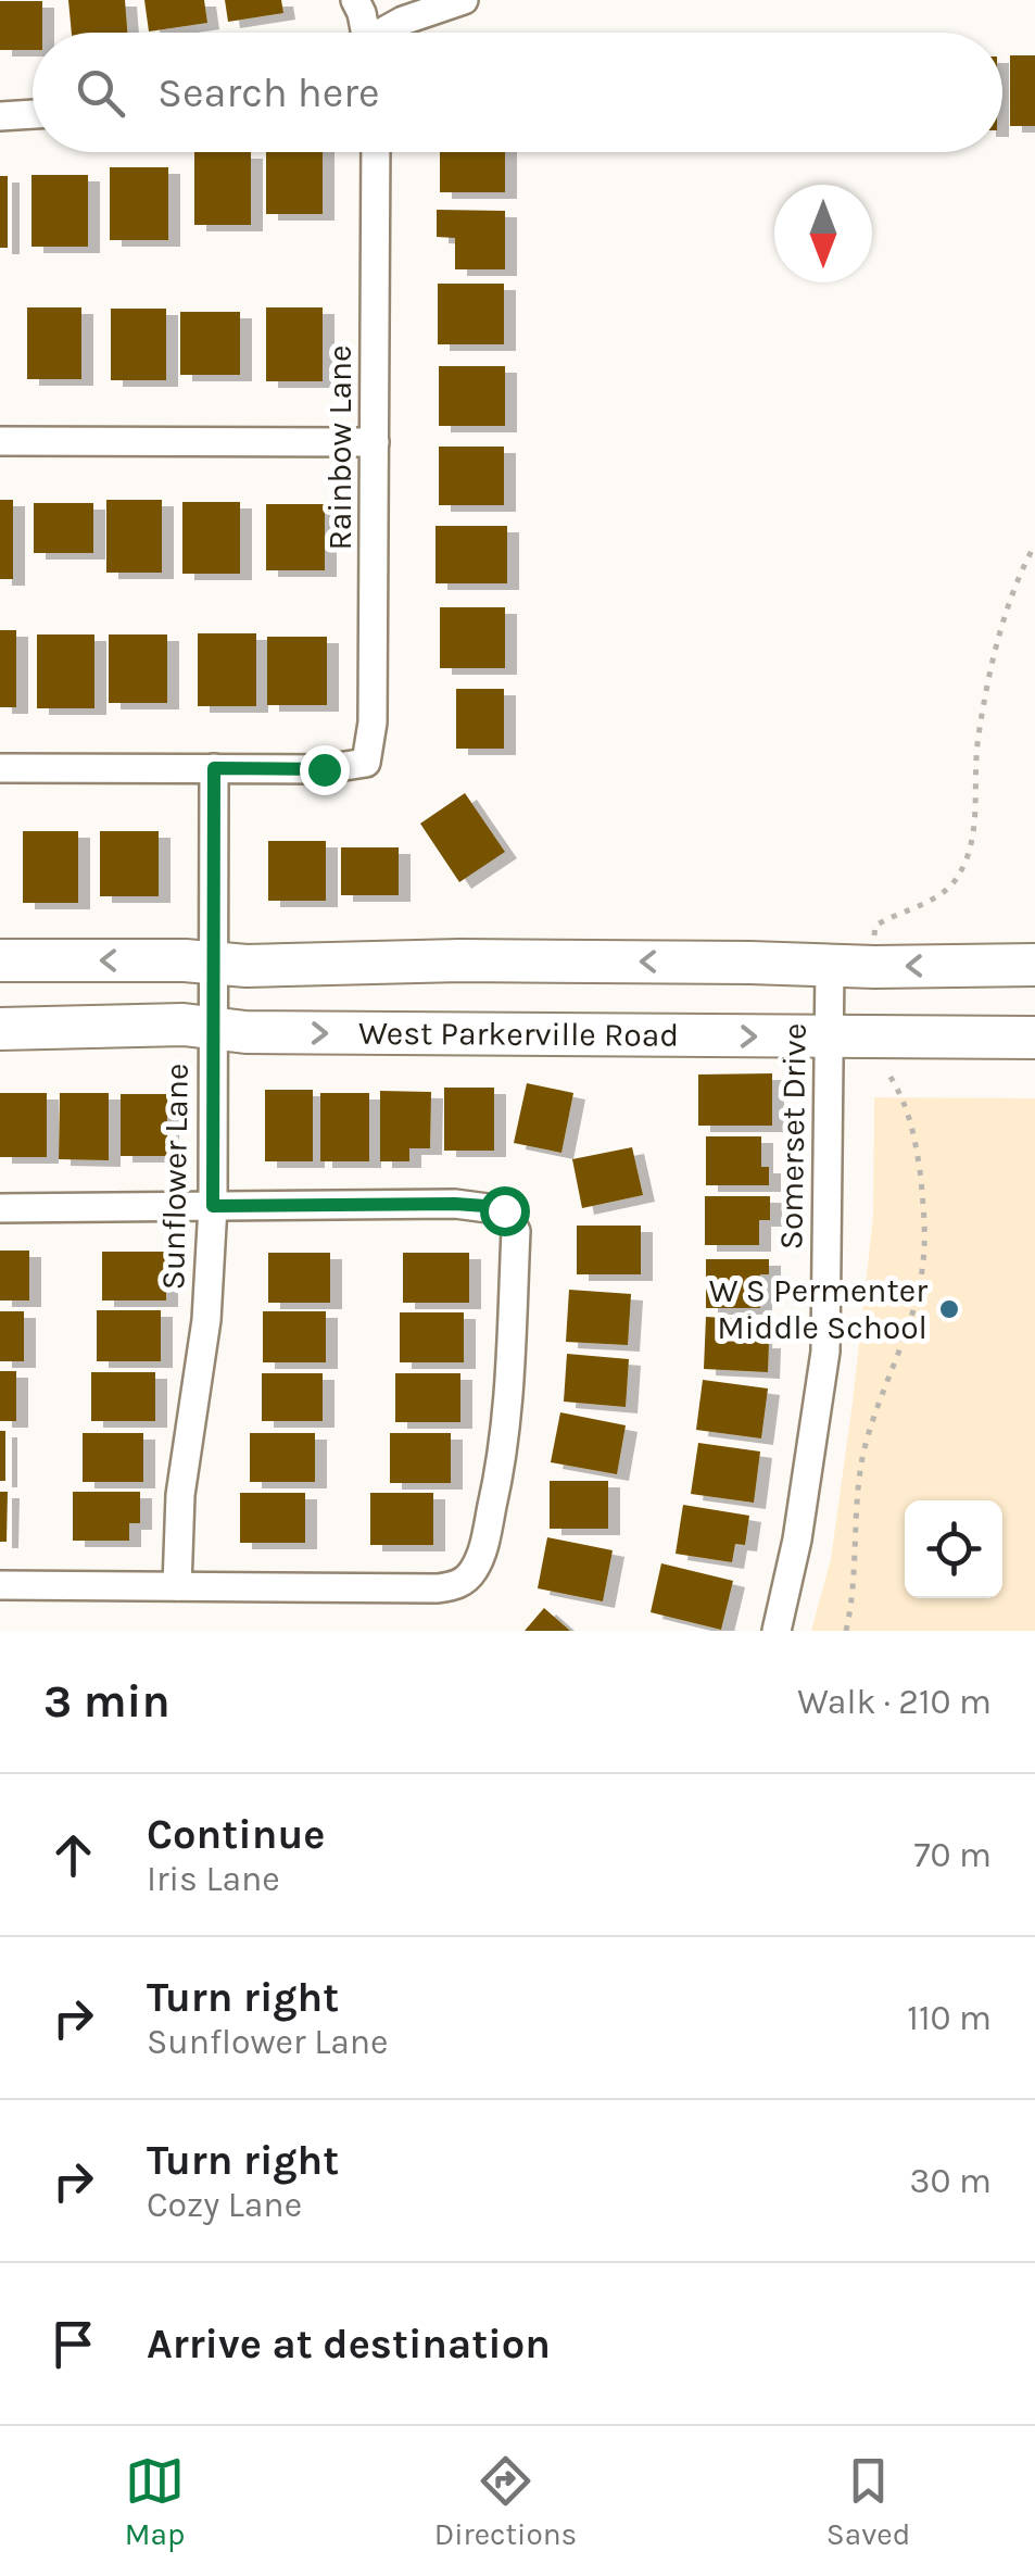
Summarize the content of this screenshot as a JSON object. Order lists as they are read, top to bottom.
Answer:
{
  "streets": {
    "main road": ["West Parkerville Road"],
    "street": ["Rainbow Lane", "Somerset Drive", "Sunflower Lane"]
  },
  "crossings": [
    ["Rainbow Lane", "Sunflower Lane"],
    ["West Parkerville Road", "Somerset Drive"],
    ["West Parkerville Road", "Sunflower Lane"]
  ],
  "places": ["W S Permenter Middle School"],
  "north": "bottom",
  "page": {
    "search": "Search here",
    "heading": ["3 min", "Walk · 210 m"],
    "list": [
      ["Continue", "Iris Lane", "70 m"],
      ["Turn right", "Sunflower Lane", "110 m"],
      ["Turn right", "Cozy Lane", "30 m"],
      "Arrive at destination"
    ],
    "nav": ["Map", "Directions", "Saved"]
  }
}
